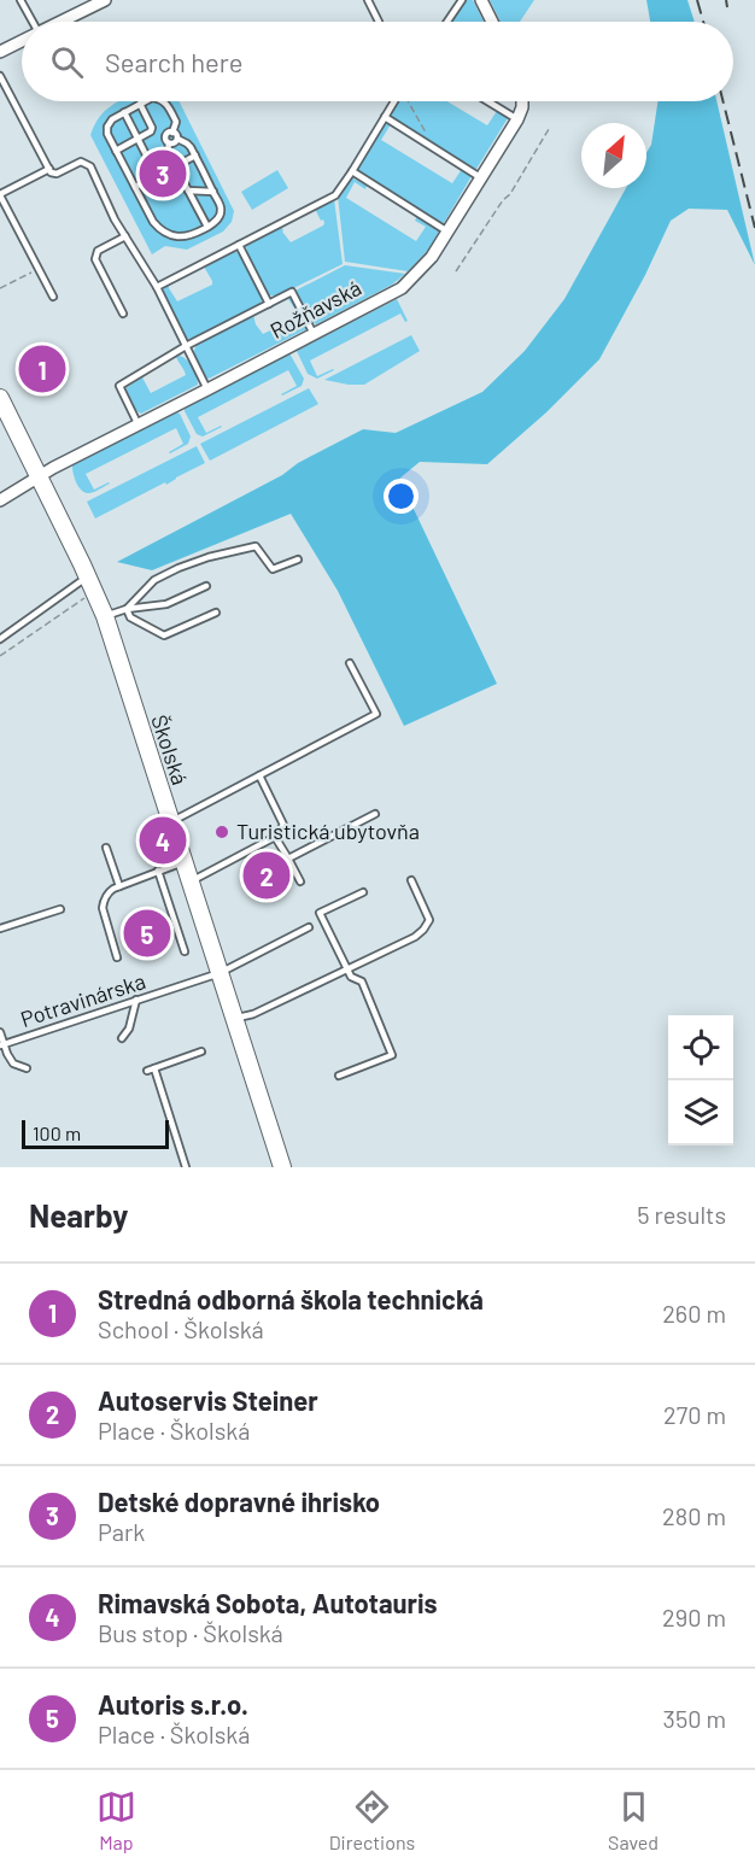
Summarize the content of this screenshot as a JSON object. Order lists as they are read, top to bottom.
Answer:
{
  "streets": {
    "main road": ["Školská"],
    "street": ["Rožňavská"],
    "lane": ["Potravinárska"]
  },
  "crossings": [
    ["Rožňavská", "Školská"],
    ["Školská", "Potravinárska"]
  ],
  "places": ["Turistická ubytovňa"],
  "scale_bar": "100 m",
  "north": "top right",
  "page": {
    "search": "Search here",
    "pins": [
      "3",
      "1",
      "4",
      "2",
      "5"
    ],
    "scale": "100 m",
    "heading": ["Nearby", "5 results"],
    "list": [
      {
        "mark": "1",
        "name": "Stredná odborná škola technická",
        "note": "School · Školská",
        "value": "260 m"
      },
      {
        "mark": "2",
        "name": "Autoservis Steiner",
        "note": "Place · Školská",
        "value": "270 m"
      },
      {
        "mark": "3",
        "name": "Detské dopravné ihrisko",
        "note": "Park",
        "value": "280 m"
      },
      {
        "mark": "4",
        "name": "Rimavská Sobota, Autotauris",
        "note": "Bus stop · Školská",
        "value": "290 m"
      },
      {
        "mark": "5",
        "name": "Autoris s.r.o.",
        "note": "Place · Školská",
        "value": "350 m"
      }
    ],
    "nav": ["Map", "Directions", "Saved"]
  }
}
